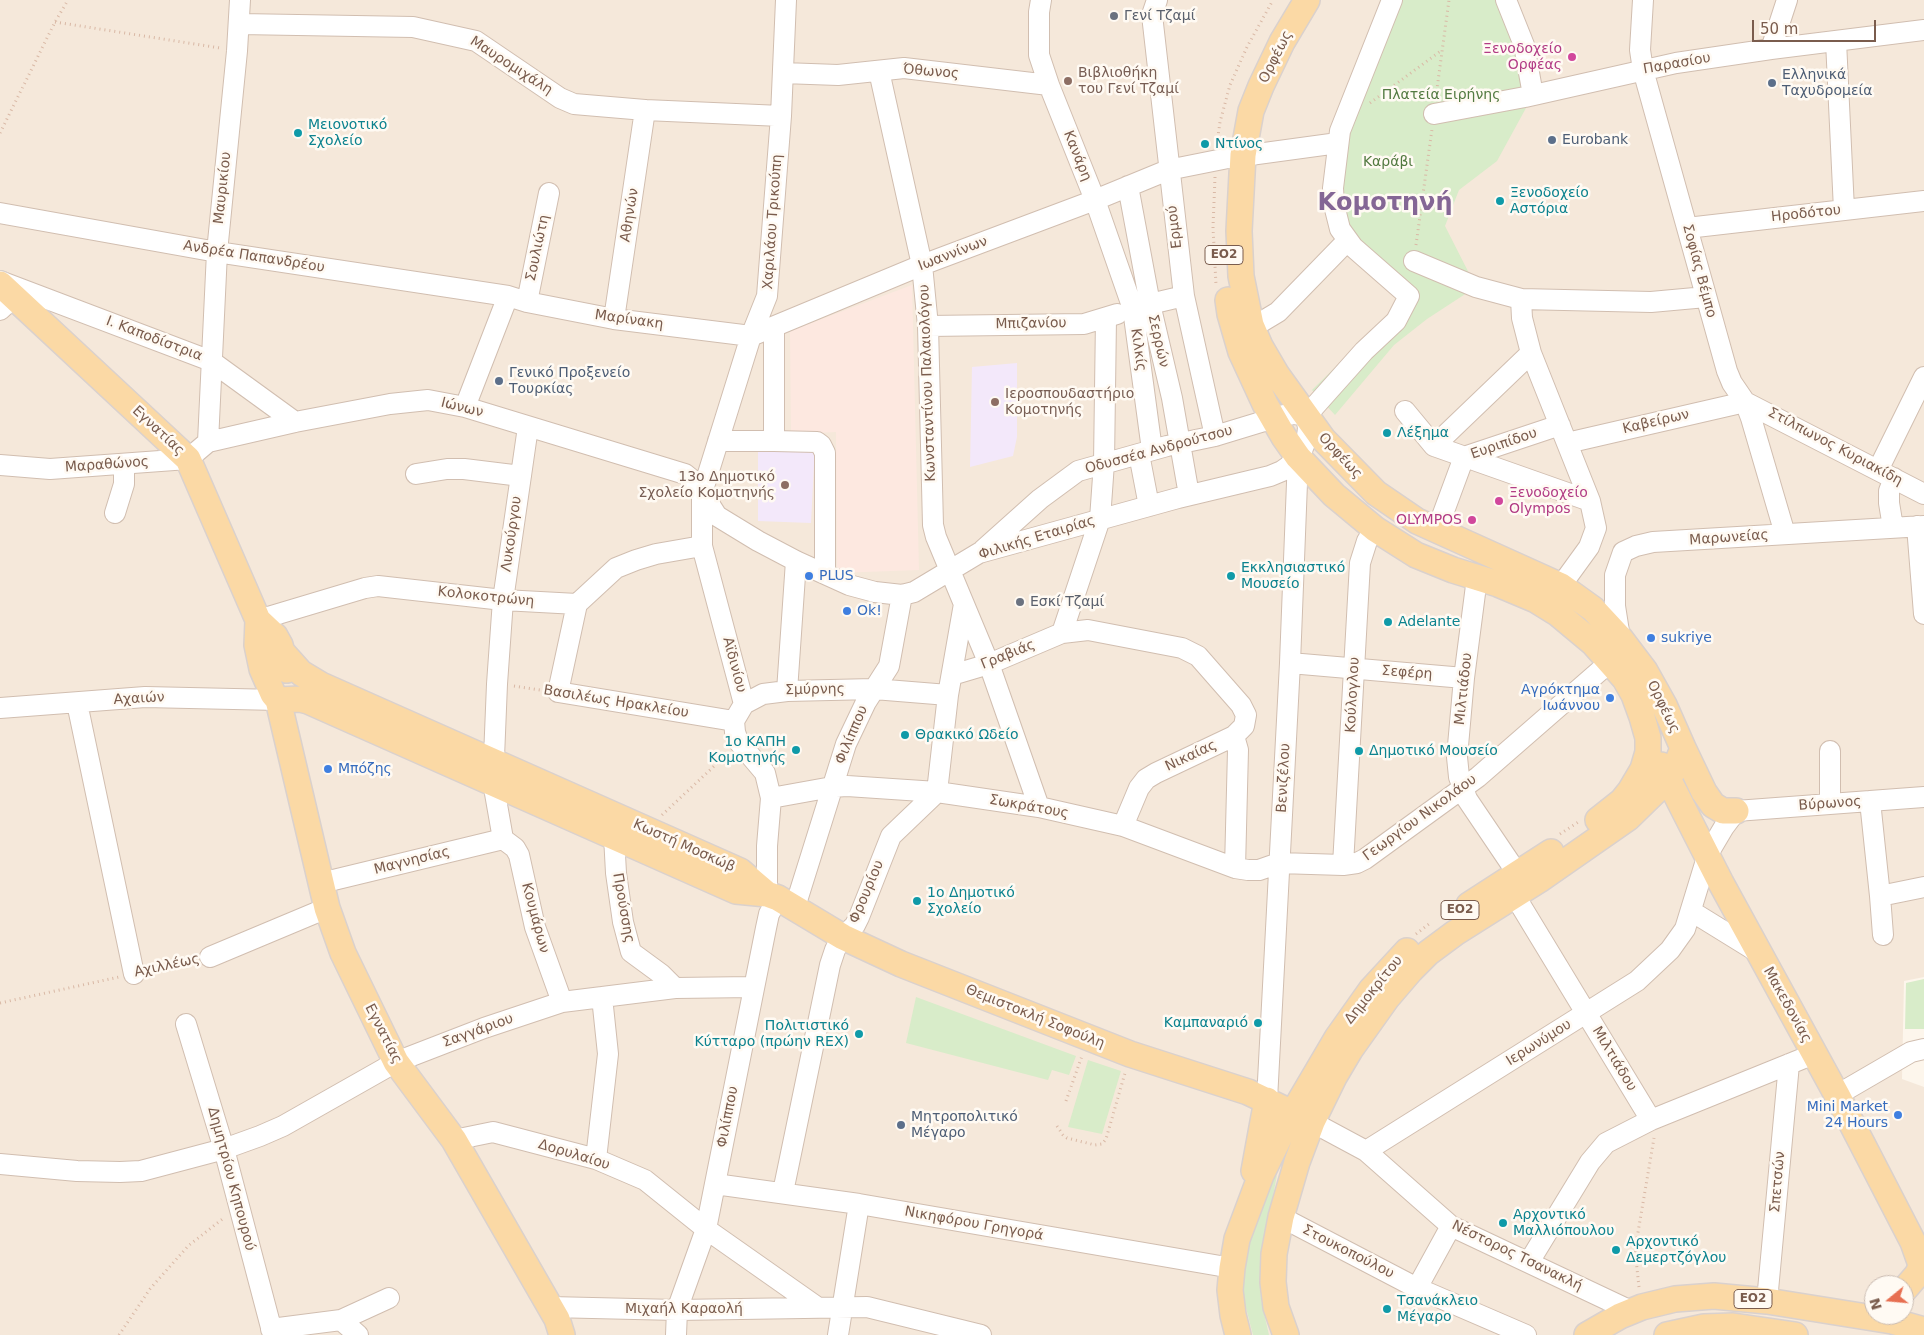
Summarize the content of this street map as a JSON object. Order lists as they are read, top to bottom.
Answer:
{
  "streets": {
    "main road": [
      "Ορφέως",
      "ΕΟ2",
      "Εγνατίας",
      "Κωστή Μοσκώβ",
      "Δημοκρίτου",
      "Μακεδονίας",
      "Θεμιστοκλή Σοφούλη"
    ],
    "street": [
      "Παρασίου",
      "Μαυρομιχάλη",
      "Όθωνος",
      "Κανάρη",
      "Μαυρικίου",
      "Ηροδότου",
      "Αθηνών",
      "Χαριλάου Τρικούπη",
      "Ερμού",
      "Σουλιώτη",
      "Ιωαννίνων",
      "Ανδρέα Παπανδρέου",
      "Σοφίας Βέμπο",
      "Μαρίνακη",
      "Μπιζανίου",
      "Ι. Καποδίστρια",
      "Σερρών",
      "Κιλκίς",
      "Κωνσταντίνου Παλαιολόγου",
      "Ιώνων",
      "Καβείρων",
      "Ευριπίδου",
      "Στίλπωνος Κυριακίδη",
      "Οδυσσέα Ανδρούτσου",
      "Μαραθώνος",
      "Λυκούργου",
      "Φιλικής Εταιρίας",
      "Μαρωνείας",
      "Κολοκοτρώνη",
      "Γραβιάς",
      "Αϊδινίου",
      "Σεφέρη",
      "Μιλτιάδου",
      "Σμύρνης",
      "Κούλογλου",
      "Αχαιών",
      "Βασιλέως Ηρακλείου",
      "Φιλίππου",
      "Νικαίας",
      "Βενιζέλου",
      "Βύρωνος",
      "Σωκράτους",
      "Γεωργίου Νικολάου",
      "Μαγνησίας",
      "Φρουρίου",
      "Προύσσης",
      "Κουμάρων",
      "Αχιλλέως",
      "Σαγγάριου",
      "Ιερωνύμου",
      "Δορυλαίου",
      "Δημητρίου Κηπουρού",
      "Σπετσών",
      "Νικηφόρου Γρηγορά",
      "Στουκοπούλου",
      "Νέστορος Τσανακλή",
      "Μιχαήλ Καραολή"
    ]
  },
  "crossings": [
    ["Ορφέως", "Ιωαννίνων"],
    ["Ορφέως", "Ευριπίδου"],
    ["Ορφέως", "Οδυσσέα Ανδρούτσου"],
    ["Ορφέως", "Φιλικής Εταιρίας"],
    ["Ορφέως", "Μιλτιάδου"],
    ["Ορφέως", "Κούλογλου"],
    ["Ορφέως", "Βενιζέλου"],
    ["Ορφέως", "Γεωργίου Νικολάου"],
    ["Ορφέως", "Δημοκρίτου"],
    ["Ορφέως", "Μακεδονίας"],
    ["Παρασίου", "Σοφίας Βέμπο"],
    ["Μαυρομιχάλη", "Μαυρικίου"],
    ["Μαυρομιχάλη", "Αθηνών"],
    ["Μαυρομιχάλη", "Χαριλάου Τρικούπη"],
    ["Όθωνος", "Κανάρη"],
    ["Όθωνος", "Χαριλάου Τρικούπη"],
    ["Όθωνος", "Κωνσταντίνου Παλαιολόγου"],
    ["Κανάρη", "Ιωαννίνων"],
    ["Κανάρη", "Μπιζανίου"],
    ["Κανάρη", "Σερρών"],
    ["Κανάρη", "Κιλκίς"],
    ["Μαυρικίου", "Ανδρέα Παπανδρέου"],
    ["Μαυρικίου", "Ι. Καποδίστρια"],
    ["Μαυρικίου", "Ιώνων"],
    ["Ηροδότου", "Σοφίας Βέμπο"],
    ["Αθηνών", "Μαρίνακη"],
    ["Χαριλάου Τρικούπη", "Ιωαννίνων"],
    ["Χαριλάου Τρικούπη", "Μαρίνακη"],
    ["Χαριλάου Τρικούπη", "Ιώνων"],
    ["Χαριλάου Τρικούπη", "Φιλικής Εταιρίας"],
    ["Χαριλάου Τρικούπη", "Αϊδινίου"],
    ["Ερμού", "Ιωαννίνων"],
    ["Ερμού", "Μπιζανίου"],
    ["Ερμού", "Οδυσσέα Ανδρούτσου"],
    ["Σουλιώτη", "Ανδρέα Παπανδρέου"],
    ["Σουλιώτη", "Μαρίνακη"],
    ["Σουλιώτη", "Ιώνων"],
    ["Ιωαννίνων", "Μαρίνακη"],
    ["Ιωαννίνων", "Σερρών"],
    ["Ιωαννίνων", "Κωνσταντίνου Παλαιολόγου"],
    ["ΕΟ2", "Σπετσών"],
    ["ΕΟ2", "Νέστορος Τσανακλή"],
    ["Ανδρέα Παπανδρέου", "Μαρίνακη"],
    ["Σοφίας Βέμπο", "Καβείρων"],
    ["Σοφίας Βέμπο", "Στίλπωνος Κυριακίδη"],
    ["Σοφίας Βέμπο", "Μαρωνείας"],
    ["Μπιζανίου", "Σερρών"],
    ["Μπιζανίου", "Κιλκίς"],
    ["Μπιζανίου", "Κωνσταντίνου Παλαιολόγου"],
    ["Ι. Καποδίστρια", "Ιώνων"],
    ["Ι. Καποδίστρια", "Εγνατίας"],
    ["Σερρών", "Κιλκίς"],
    ["Σερρών", "Οδυσσέα Ανδρούτσου"],
    ["Σερρών", "Φιλικής Εταιρίας"],
    ["Κιλκίς", "Οδυσσέα Ανδρούτσου"],
    ["Κιλκίς", "Φιλικής Εταιρίας"],
    ["Κωνσταντίνου Παλαιολόγου", "Φιλικής Εταιρίας"],
    ["Κωνσταντίνου Παλαιολόγου", "Γραβιάς"],
    ["Κωνσταντίνου Παλαιολόγου", "Σωκράτους"],
    ["Ιώνων", "Λυκούργου"],
    ["Ιώνων", "Φιλικής Εταιρίας"],
    ["Ιώνων", "Αϊδινίου"],
    ["Καβείρων", "Ευριπίδου"],
    ["Καβείρων", "Στίλπωνος Κυριακίδη"],
    ["Εγνατίας", "Μαραθώνος"],
    ["Εγνατίας", "Κολοκοτρώνη"],
    ["Εγνατίας", "Αχαιών"],
    ["Εγνατίας", "Κωστή Μοσκώβ"],
    ["Εγνατίας", "Μαγνησίας"],
    ["Εγνατίας", "Αχιλλέως"],
    ["Εγνατίας", "Σαγγάριου"],
    ["Εγνατίας", "Δορυλαίου"],
    ["Εγνατίας", "Μιχαήλ Καραολή"],
    ["Οδυσσέα Ανδρούτσου", "Φιλικής Εταιρίας"],
    ["Λυκούργου", "Κολοκοτρώνη"],
    ["Λυκούργου", "Βασιλέως Ηρακλείου"],
    ["Λυκούργου", "Κωστή Μοσκώβ"],
    ["Λυκούργου", "Μαγνησίας"],
    ["Λυκούργου", "Κουμάρων"],
    ["Φιλικής Εταιρίας", "Αϊδινίου"],
    ["Φιλικής Εταιρίας", "Φιλίππου"],
    ["Φιλικής Εταιρίας", "Βενιζέλου"],
    ["Γραβιάς", "Νικαίας"],
    ["Αϊδινίου", "Σμύρνης"],
    ["Αϊδινίου", "Βασιλέως Ηρακλείου"],
    ["Σεφέρη", "Μιλτιάδου"],
    ["Σεφέρη", "Κούλογλου"],
    ["Σεφέρη", "Βενιζέλου"],
    ["Μιλτιάδου", "Γεωργίου Νικολάου"],
    ["Μιλτιάδου", "Δημοκρίτου"],
    ["Μιλτιάδου", "Ιερωνύμου"],
    ["Σμύρνης", "Φιλίππου"],
    ["Κούλογλου", "Γεωργίου Νικολάου"],
    ["Αχαιών", "Κωστή Μοσκώβ"],
    ["Φιλίππου", "Σωκράτους"],
    ["Φιλίππου", "Κωστή Μοσκώβ"],
    ["Φιλίππου", "Θεμιστοκλή Σοφούλη"],
    ["Φιλίππου", "Σαγγάριου"],
    ["Φιλίππου", "Δορυλαίου"],
    ["Φιλίππου", "Νικηφόρου Γρηγορά"],
    ["Φιλίππου", "Μιχαήλ Καραολή"],
    ["Νικαίας", "Σωκράτους"],
    ["Βενιζέλου", "Σωκράτους"],
    ["Βενιζέλου", "Γεωργίου Νικολάου"],
    ["Βενιζέλου", "Θεμιστοκλή Σοφούλη"],
    ["Βύρωνος", "Ιερωνύμου"],
    ["Σωκράτους", "Γεωργίου Νικολάου"],
    ["Σωκράτους", "Φρουρίου"],
    ["Κωστή Μοσκώβ", "Προύσσης"],
    ["Κωστή Μοσκώβ", "Θεμιστοκλή Σοφούλη"],
    ["Μαγνησίας", "Κουμάρων"],
    ["Φρουρίου", "Θεμιστοκλή Σοφούλη"],
    ["Φρουρίου", "Νικηφόρου Γρηγορά"],
    ["Προύσσης", "Σαγγάριου"],
    ["Κουμάρων", "Σαγγάριου"],
    ["Δημοκρίτου", "Μακεδονίας"],
    ["Δημοκρίτου", "Θεμιστοκλή Σοφούλη"],
    ["Δημοκρίτου", "Νικηφόρου Γρηγορά"],
    ["Δημοκρίτου", "Στουκοπούλου"],
    ["Μακεδονίας", "Ιερωνύμου"],
    ["Σαγγάριου", "Δημητρίου Κηπουρού"],
    ["Ιερωνύμου", "Νέστορος Τσανακλή"]
  ],
  "districts": ["Κομοτηνή"],
  "parks": ["Πλατεία Ειρήνης", "Καράβι"],
  "places": [
    "Γενί Τζαμί",
    "Ξενοδοχείο Ορφέας",
    "Βιβλιοθήκη του Γενί Τζαμί",
    "Ελληνικά Ταχυδρομεία",
    "Μειονοτικό Σχολείο",
    "Eurobank",
    "Ντίνος",
    "Ξενοδοχείο Αστόρια",
    "Γενικό Προξενείο Τουρκίας",
    "Ιεροσπουδαστήριο Κομοτηνής",
    "Λέξημα",
    "13ο Δημοτικό Σχολείο Κομοτηνής",
    "Ξενοδοχείο Olympos",
    "OLYMPOS",
    "PLUS",
    "Εκκλησιαστικό Μουσείο",
    "Εσκί Τζαμί",
    "Ok!",
    "Adelante",
    "sukriye",
    "Αγρόκτημα Ιωάννου",
    "Θρακικό Ωδείο",
    "1ο ΚΑΠΗ Κομοτηνής",
    "Δημοτικό Μουσείο",
    "Μπόζης",
    "1ο Δημοτικό Σχολείο",
    "Καμπαναριό",
    "Πολιτιστικό Κύτταρο (πρώην REX)",
    "Mini Market 24 Hours",
    "Μητροπολιτικό Μέγαρο",
    "Αρχοντικό Μαλλιόπουλου",
    "Αρχοντικό Δεμερτζόγλου",
    "Τσανάκλειο Μέγαρο"
  ],
  "scale_bar": "50 m",
  "north": "left"
}
